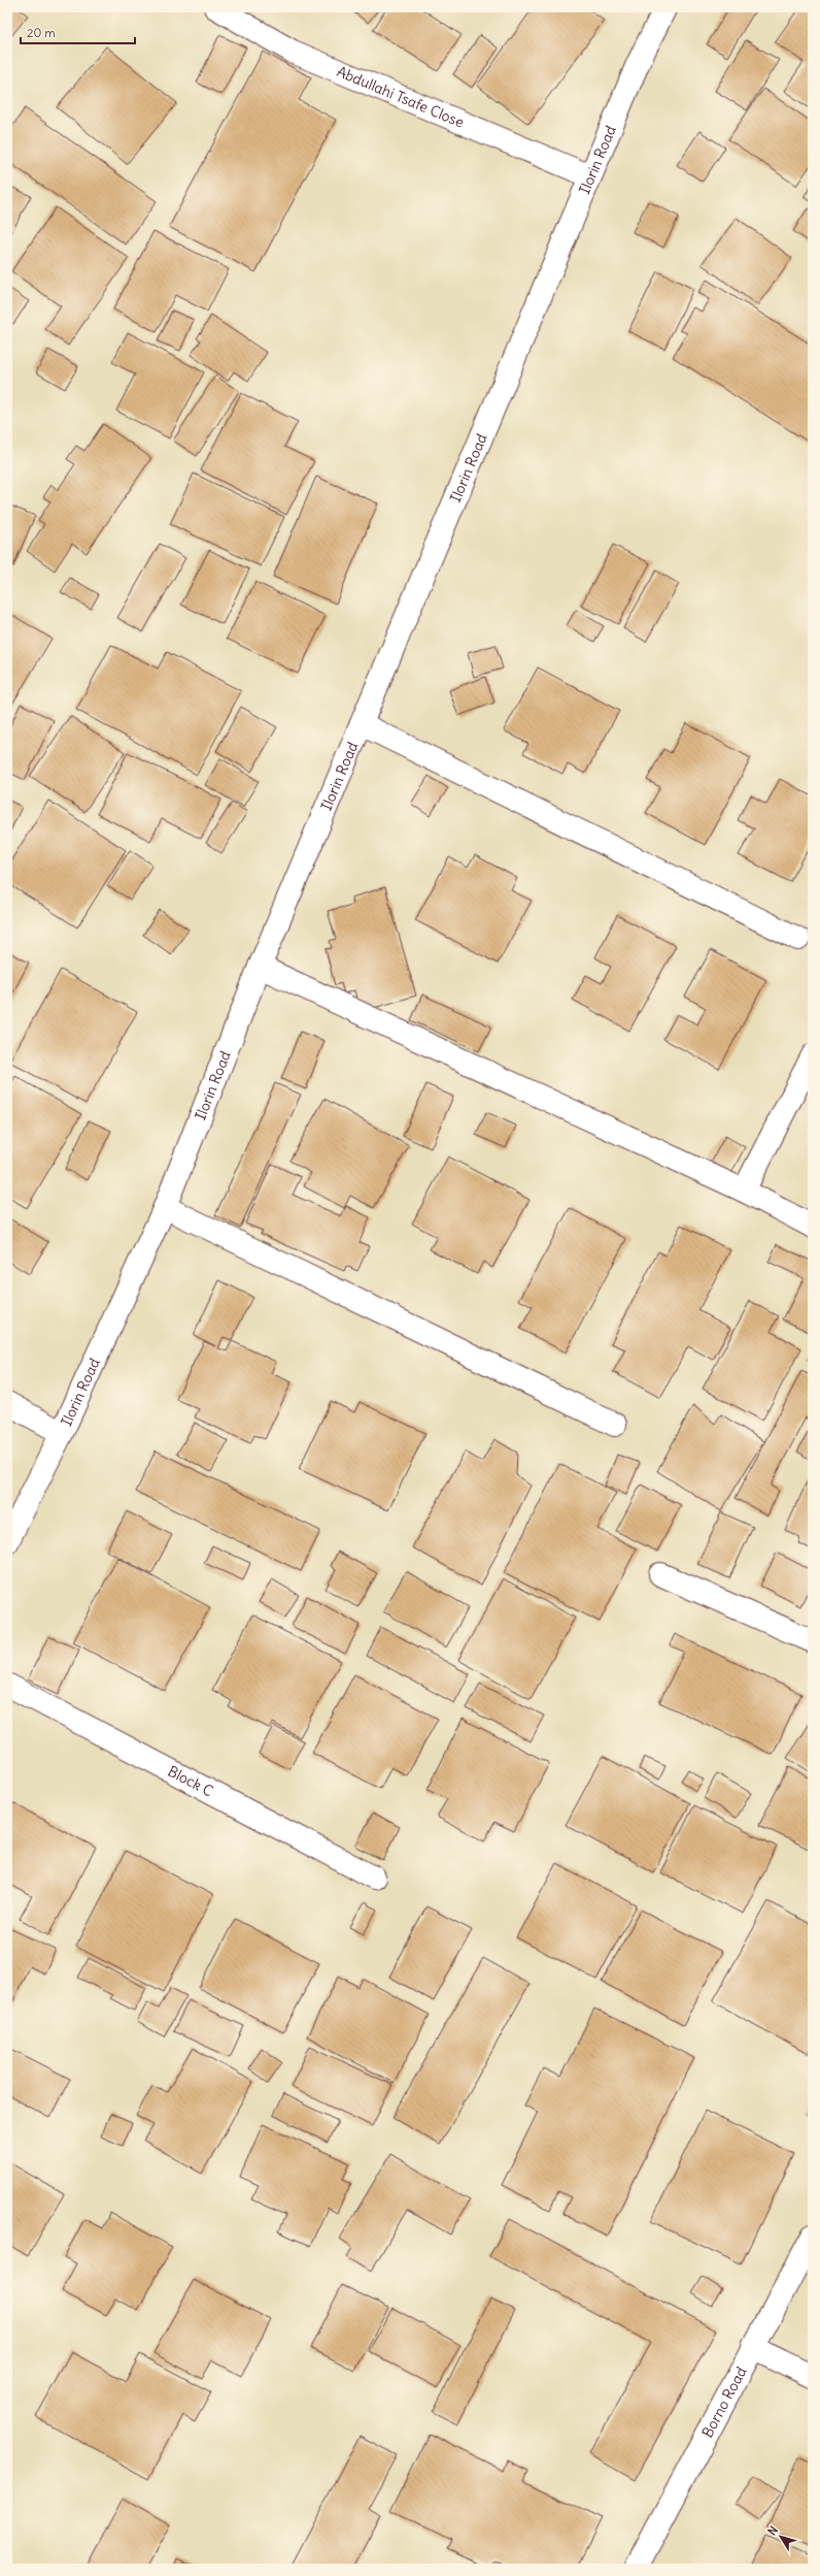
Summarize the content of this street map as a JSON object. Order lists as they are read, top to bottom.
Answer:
{
  "streets": {
    "street": [
      "Abdullahi Tsafe Close",
      "Ilorin Road",
      "Block C",
      "Borno Road"
    ]
  },
  "crossings": [
    ["Abdullahi Tsafe Close", "Ilorin Road"]
  ],
  "scale_bar": "20 m",
  "north": "top left"
}
